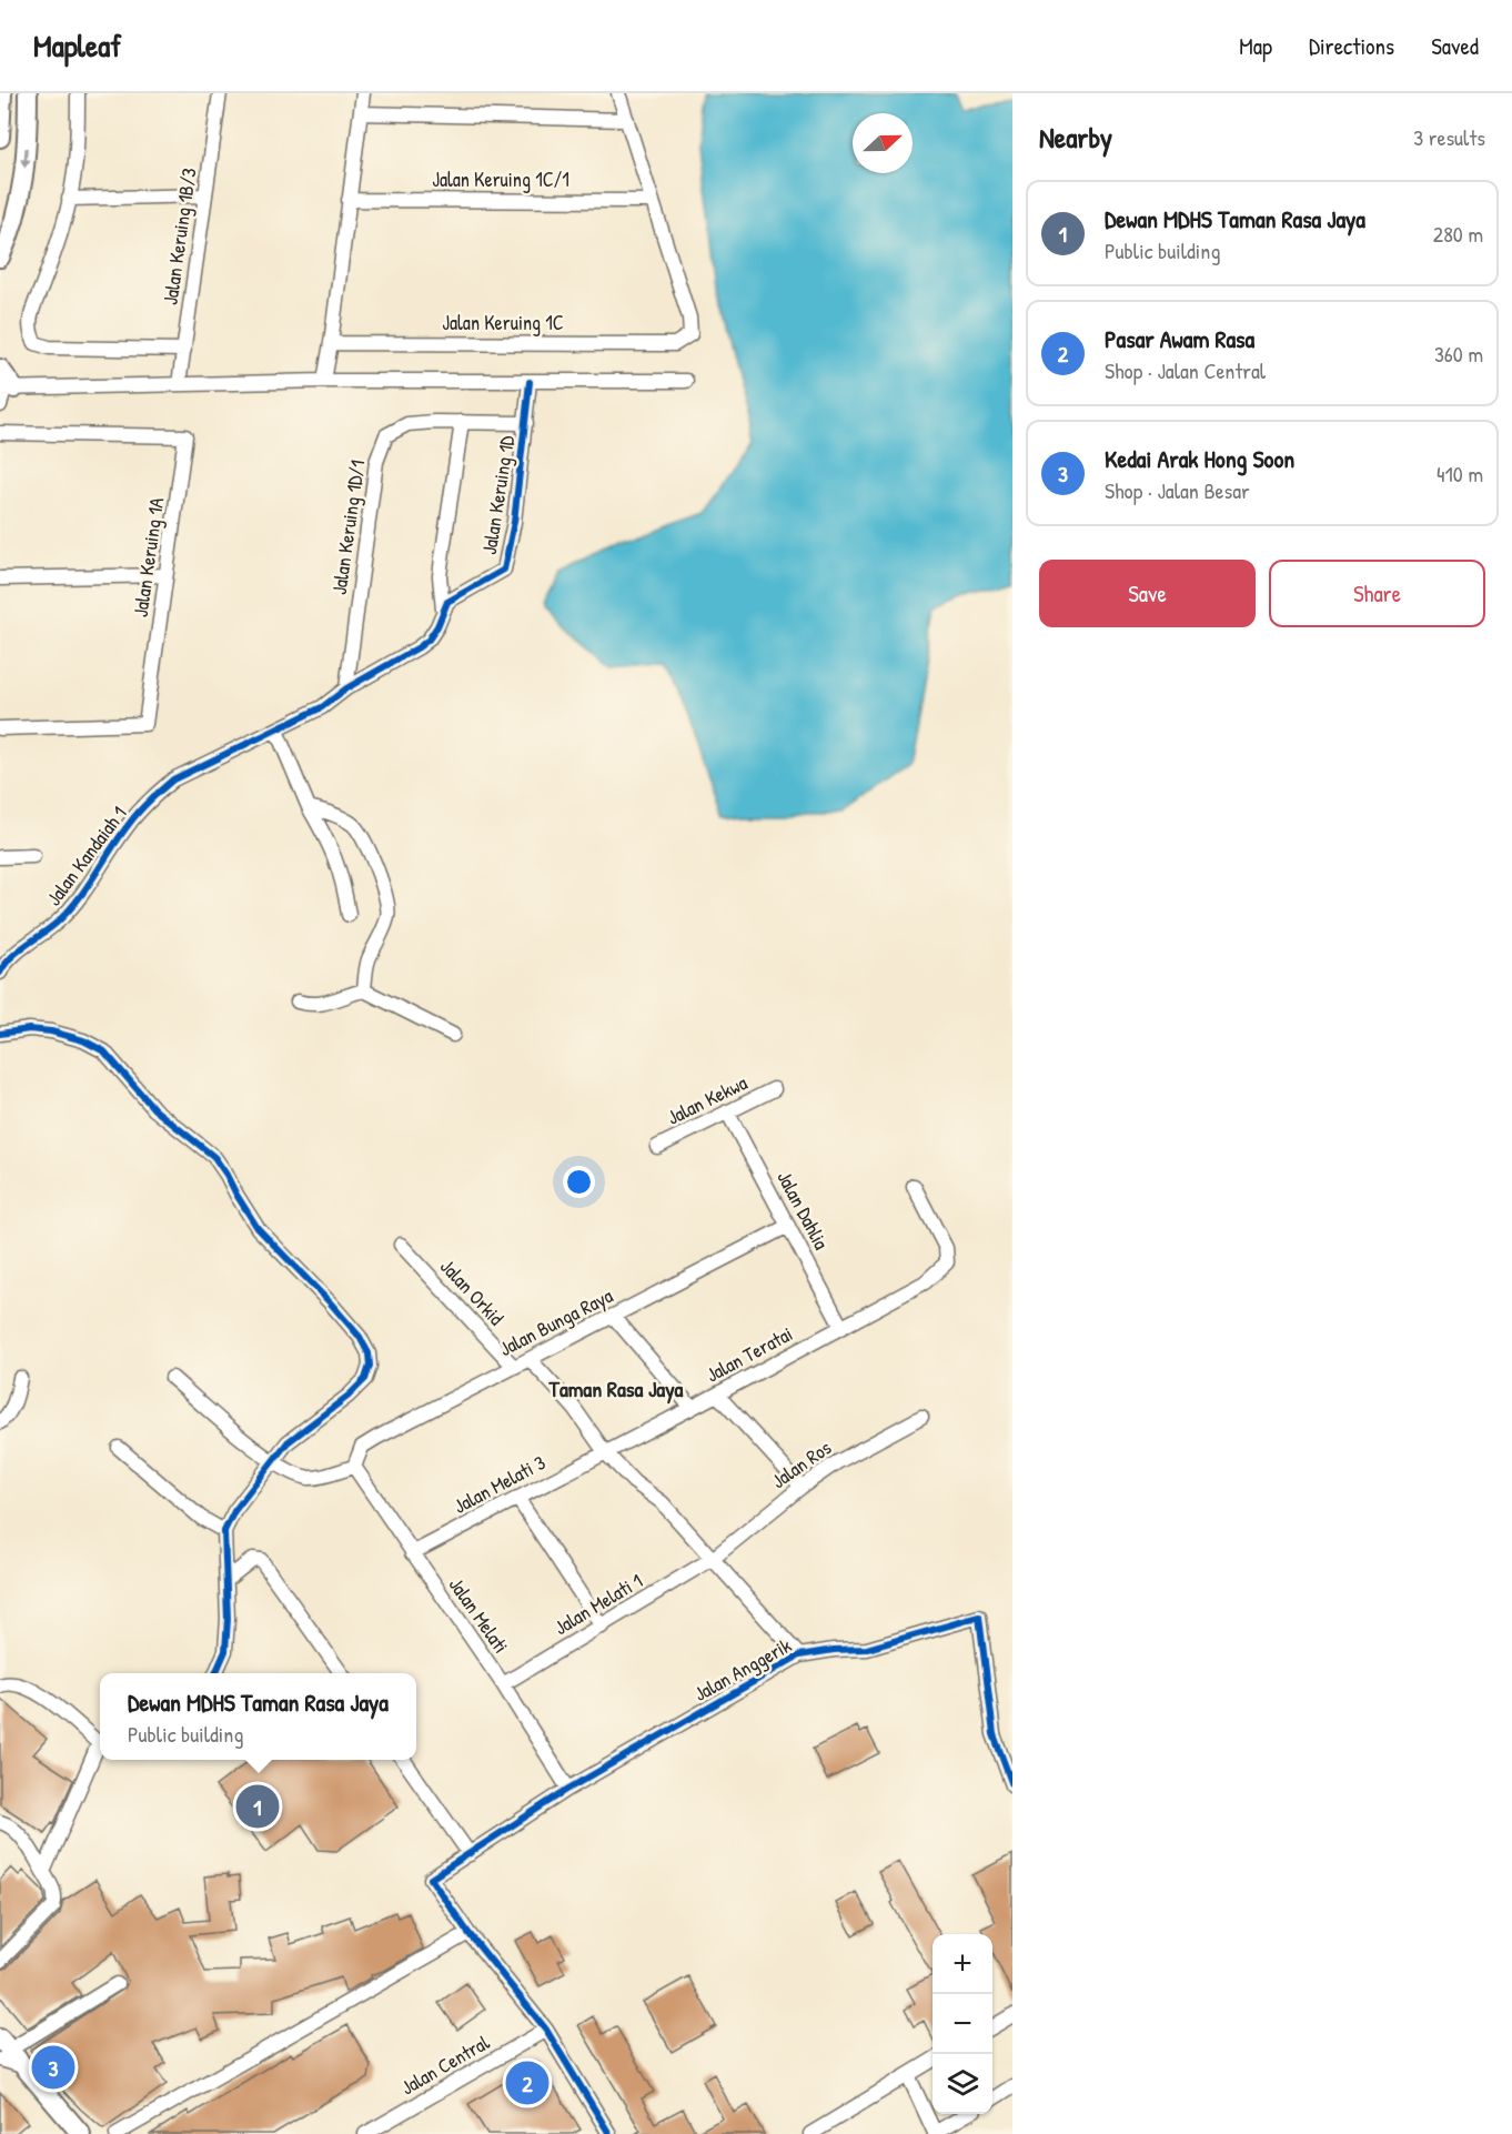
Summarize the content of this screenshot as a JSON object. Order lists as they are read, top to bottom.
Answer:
{
  "streets": {
    "street": [
      "Jalan Keruing 1C/1",
      "Jalan Keruing 1B/3",
      "Jalan Keruing 1C",
      "Jalan Keruing 1D",
      "Jalan Keruing 1D/1",
      "Jalan Keruing 1A",
      "Jalan Kandaiah 1",
      "Jalan Kekwa",
      "Jalan Dahlia",
      "Jalan Orkid",
      "Jalan Bunga Raya",
      "Jalan Teratai",
      "Jalan Ros",
      "Jalan Melati 3",
      "Jalan Melati 1",
      "Jalan Melati",
      "Jalan Anggerik",
      "Jalan Central"
    ]
  },
  "crossings": [
    ["Jalan Keruing 1C/1", "Jalan Keruing 1C"],
    ["Jalan Keruing 1D", "Jalan Keruing 1D/1"],
    ["Jalan Keruing 1D", "Jalan Kandaiah 1"],
    ["Jalan Kekwa", "Jalan Dahlia"],
    ["Jalan Dahlia", "Jalan Bunga Raya"],
    ["Jalan Dahlia", "Jalan Teratai"],
    ["Jalan Orkid", "Jalan Bunga Raya"],
    ["Jalan Bunga Raya", "Jalan Melati"],
    ["Jalan Teratai", "Jalan Melati 3"],
    ["Jalan Ros", "Jalan Melati 1"],
    ["Jalan Melati 3", "Jalan Melati"],
    ["Jalan Melati 1", "Jalan Melati"],
    ["Jalan Melati", "Jalan Anggerik"]
  ],
  "districts": ["Taman Rasa Jaya"],
  "north": "right",
  "page": {
    "header": "Mapleaf",
    "nav": ["Map", "Directions", "Saved"],
    "heading": ["Nearby", "3 results"],
    "list": [
      {
        "mark": "1",
        "name": "Dewan MDHS Taman Rasa Jaya",
        "note": "Public building",
        "value": "280 m"
      },
      {
        "mark": "2",
        "name": "Pasar Awam Rasa",
        "note": "Shop · Jalan Central",
        "value": "360 m"
      },
      {
        "mark": "3",
        "name": "Kedai Arak Hong Soon",
        "note": "Shop · Jalan Besar",
        "value": "410 m"
      }
    ],
    "buttons": ["Save", "Share"],
    "popup": ["Dewan MDHS Taman Rasa Jaya", "Public building"],
    "pins": ["1", "3", "2"],
    "map_buttons": ["+", "−"]
  }
}
